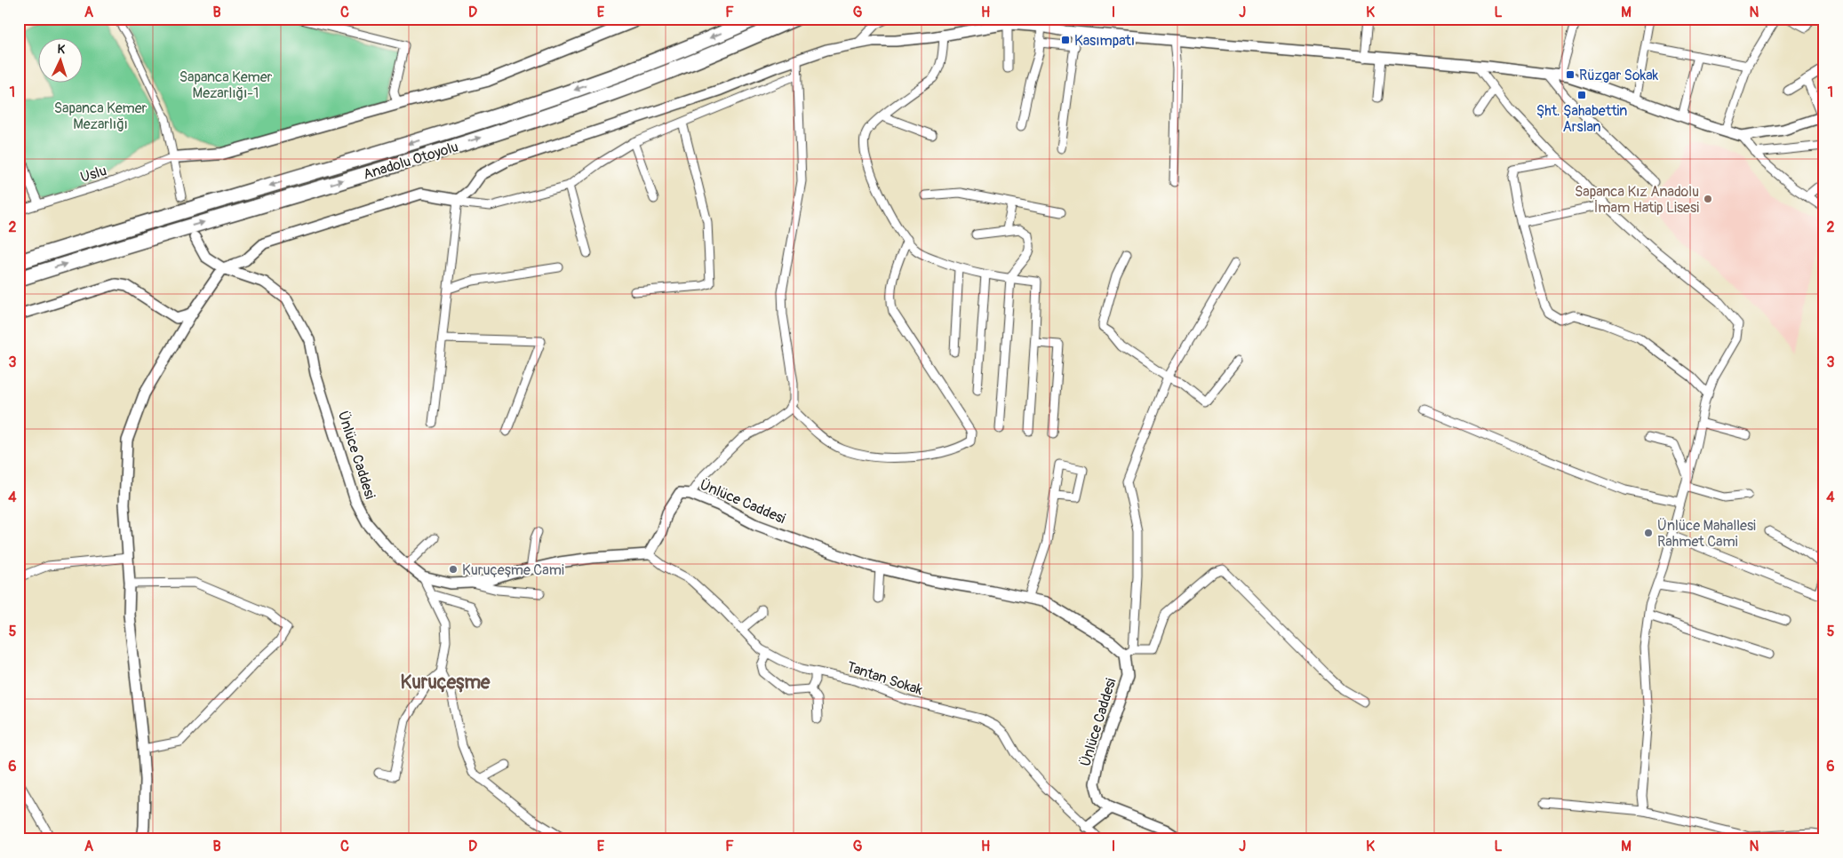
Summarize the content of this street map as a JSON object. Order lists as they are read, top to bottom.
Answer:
{
  "streets": {
    "highway": ["Anadolu Otoyolu"],
    "street": ["Uslu", "Ünlüce Caddesi", "Tantan Sokak"]
  },
  "crossings": [
    ["Ünlüce Caddesi", "Tantan Sokak"]
  ],
  "districts": ["Kuruçeşme"],
  "parks": ["Sapanca Kemer Mezarlığı-1", "Sapanca Kemer Mezarlığı"],
  "places": {
    "transit": ["Kasımpatı", "Rüzgar Sokak", "Şht. Şahabettin Arslan"],
    "other": ["Sapanca Kız Anadolu İmam Hatip Lisesi", "Ünlüce Mahallesi Rahmet Cami", "Kuruçeşme Cami"]
  },
  "north": "top",
  "grid": {
    "columns": [
      "A",
      "B",
      "C",
      "D",
      "E",
      "F",
      "G",
      "H",
      "I",
      "J",
      "K",
      "L",
      "M",
      "N"
    ],
    "rows": [
      "1",
      "2",
      "3",
      "4",
      "5",
      "6"
    ]
  }
}
